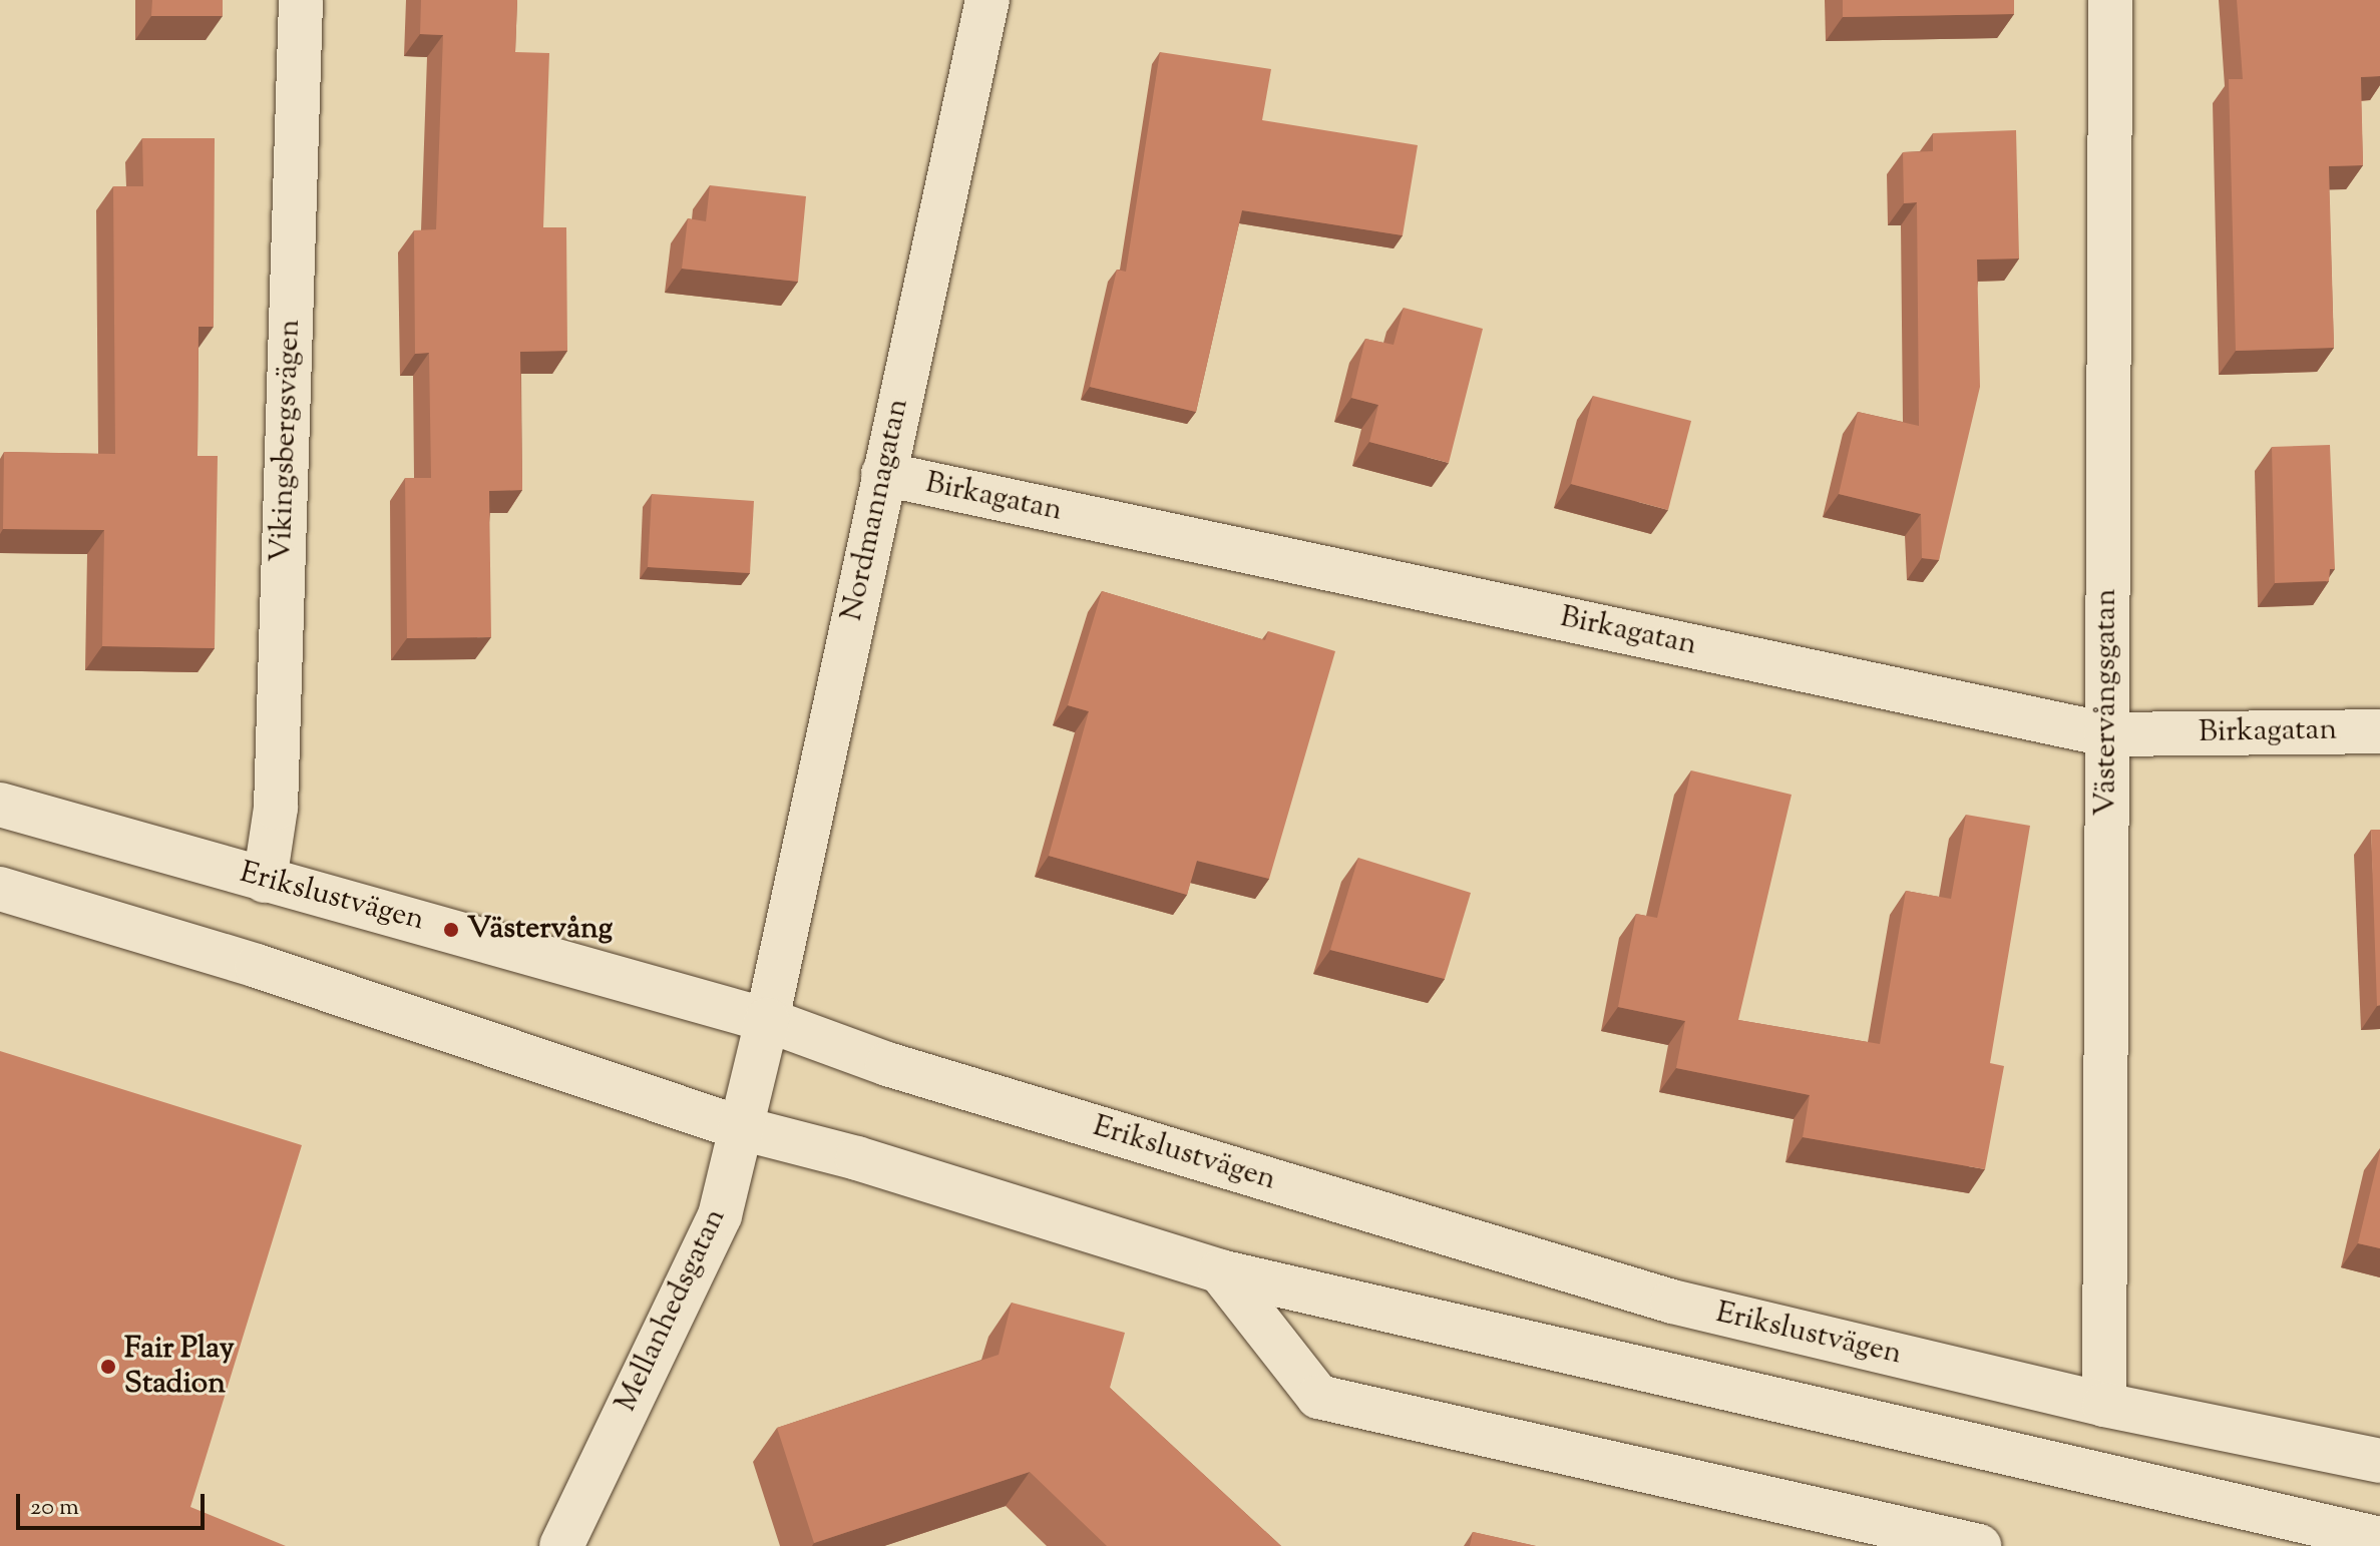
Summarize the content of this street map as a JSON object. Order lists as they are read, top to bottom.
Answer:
{
  "streets": {
    "street": [
      "Vikingsbergsvägen",
      "Birkagatan",
      "Nordmannagatan",
      "Västervångsgatan",
      "Erikslustvägen",
      "Mellanhedsgatan"
    ]
  },
  "crossings": [
    ["Vikingsbergsvägen", "Erikslustvägen"],
    ["Birkagatan", "Nordmannagatan"],
    ["Birkagatan", "Västervångsgatan"],
    ["Nordmannagatan", "Erikslustvägen"],
    ["Nordmannagatan", "Mellanhedsgatan"],
    ["Västervångsgatan", "Erikslustvägen"],
    ["Erikslustvägen", "Mellanhedsgatan"]
  ],
  "places": ["Västervång", "Fair Play Stadion"],
  "scale_bar": "20 m"
}
